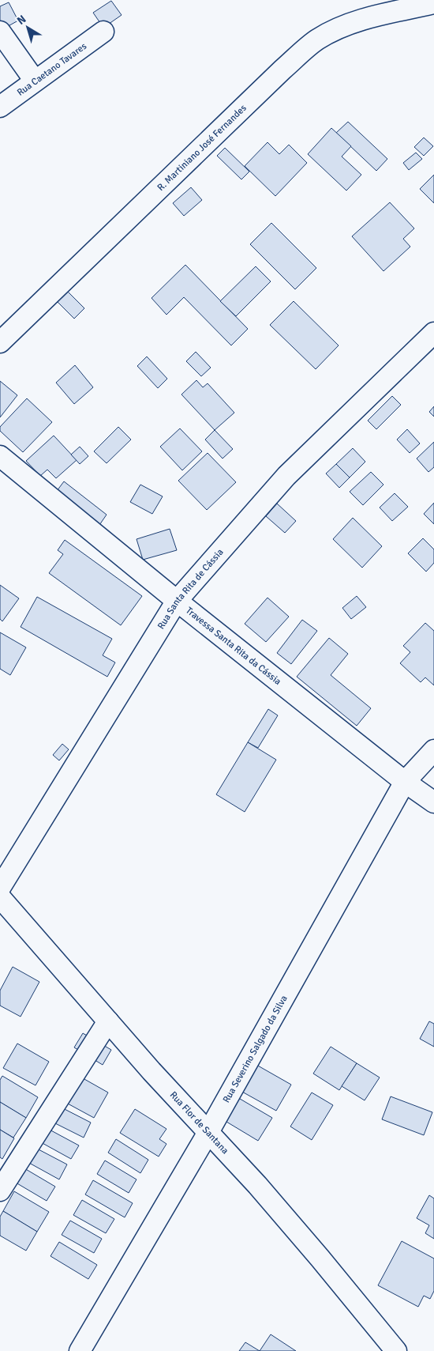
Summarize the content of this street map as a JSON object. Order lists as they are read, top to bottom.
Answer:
{
  "streets": {
    "street": [
      "Rua Caetano Tavares",
      "R. Martiniano José Fernandes",
      "Rua Santa Rita de Cássia",
      "Travessa Santa Rita da Cássia",
      "Rua Severino Salgado da Silva",
      "Rua Flor de Santana"
    ]
  },
  "crossings": [
    ["Rua Santa Rita de Cássia", "Travessa Santa Rita da Cássia"],
    ["Travessa Santa Rita da Cássia", "Rua Severino Salgado da Silva"],
    ["Rua Severino Salgado da Silva", "Rua Flor de Santana"]
  ],
  "north": "top left"
}
